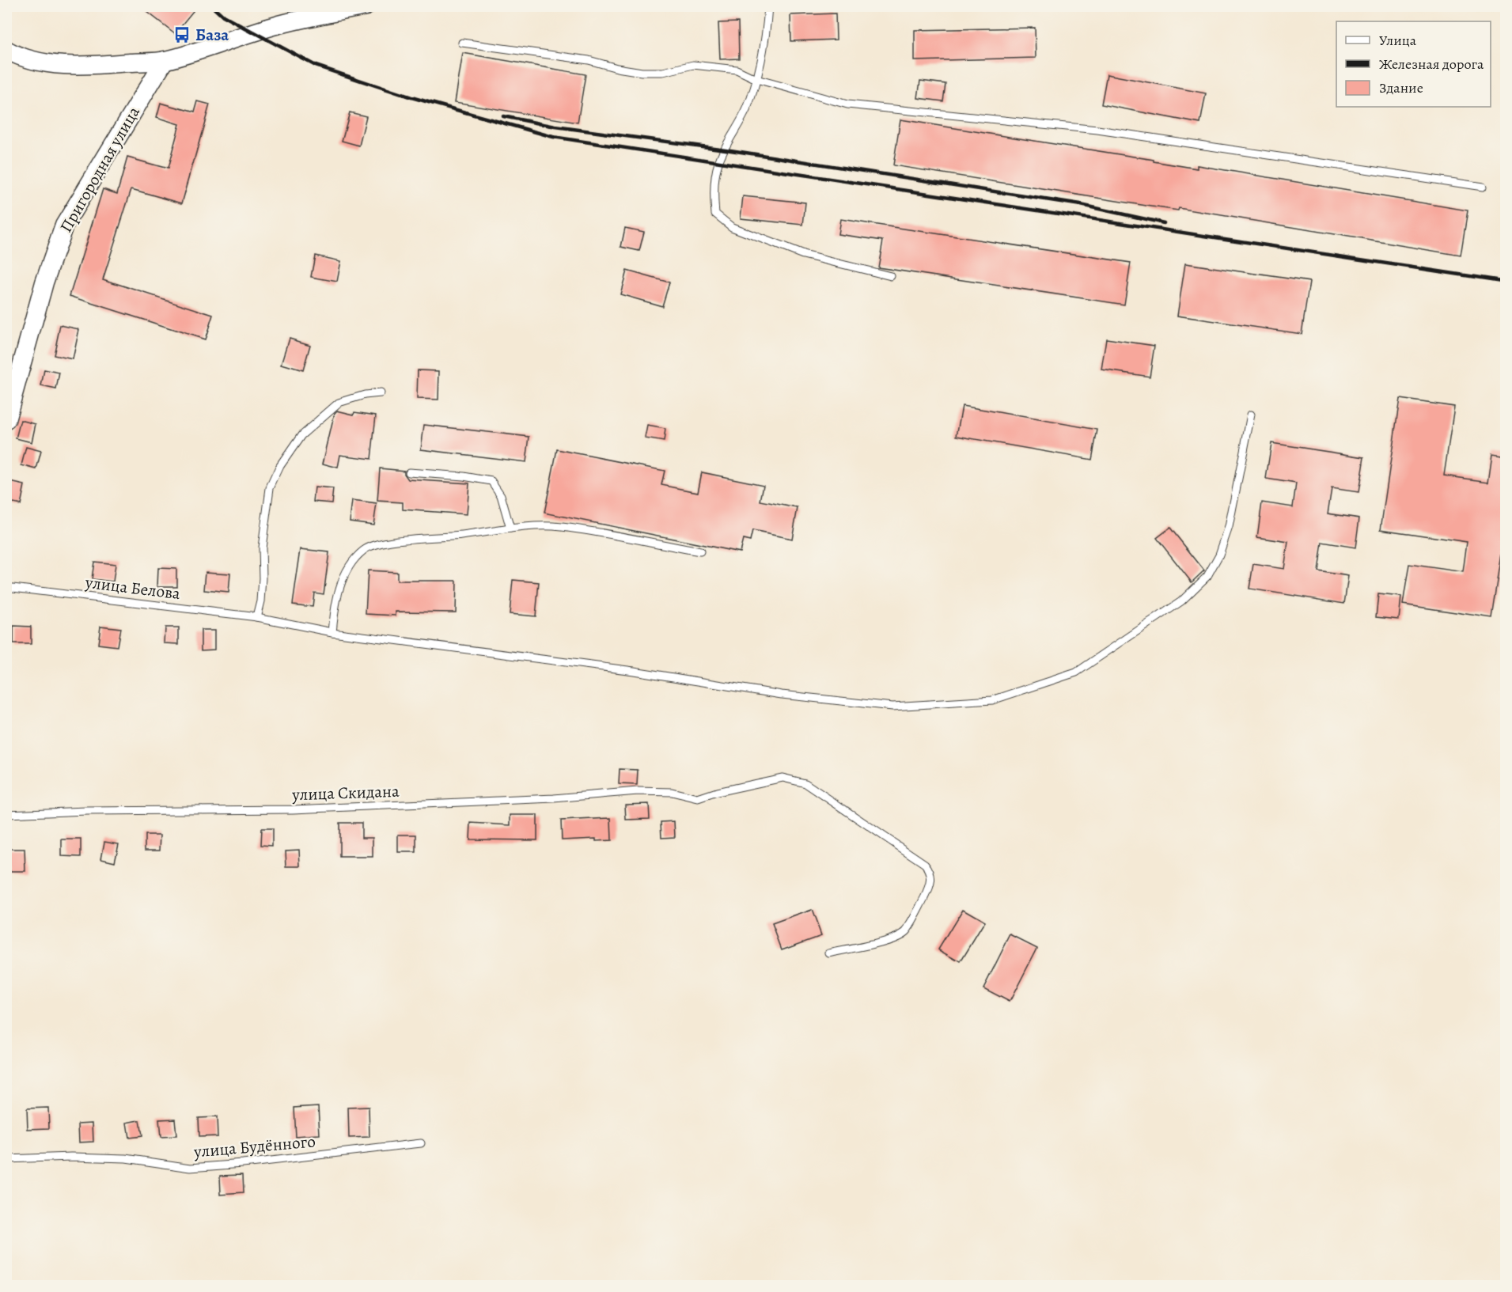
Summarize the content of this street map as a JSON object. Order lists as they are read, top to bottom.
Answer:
{
  "streets": {
    "street": ["Пригородная улица"],
    "lane": ["улица Белова", "улица Скидана", "улица Будённого"]
  },
  "places": {
    "bus stop": ["База"]
  },
  "legend": ["Улица", "Железная дорога", "Здание"]
}
